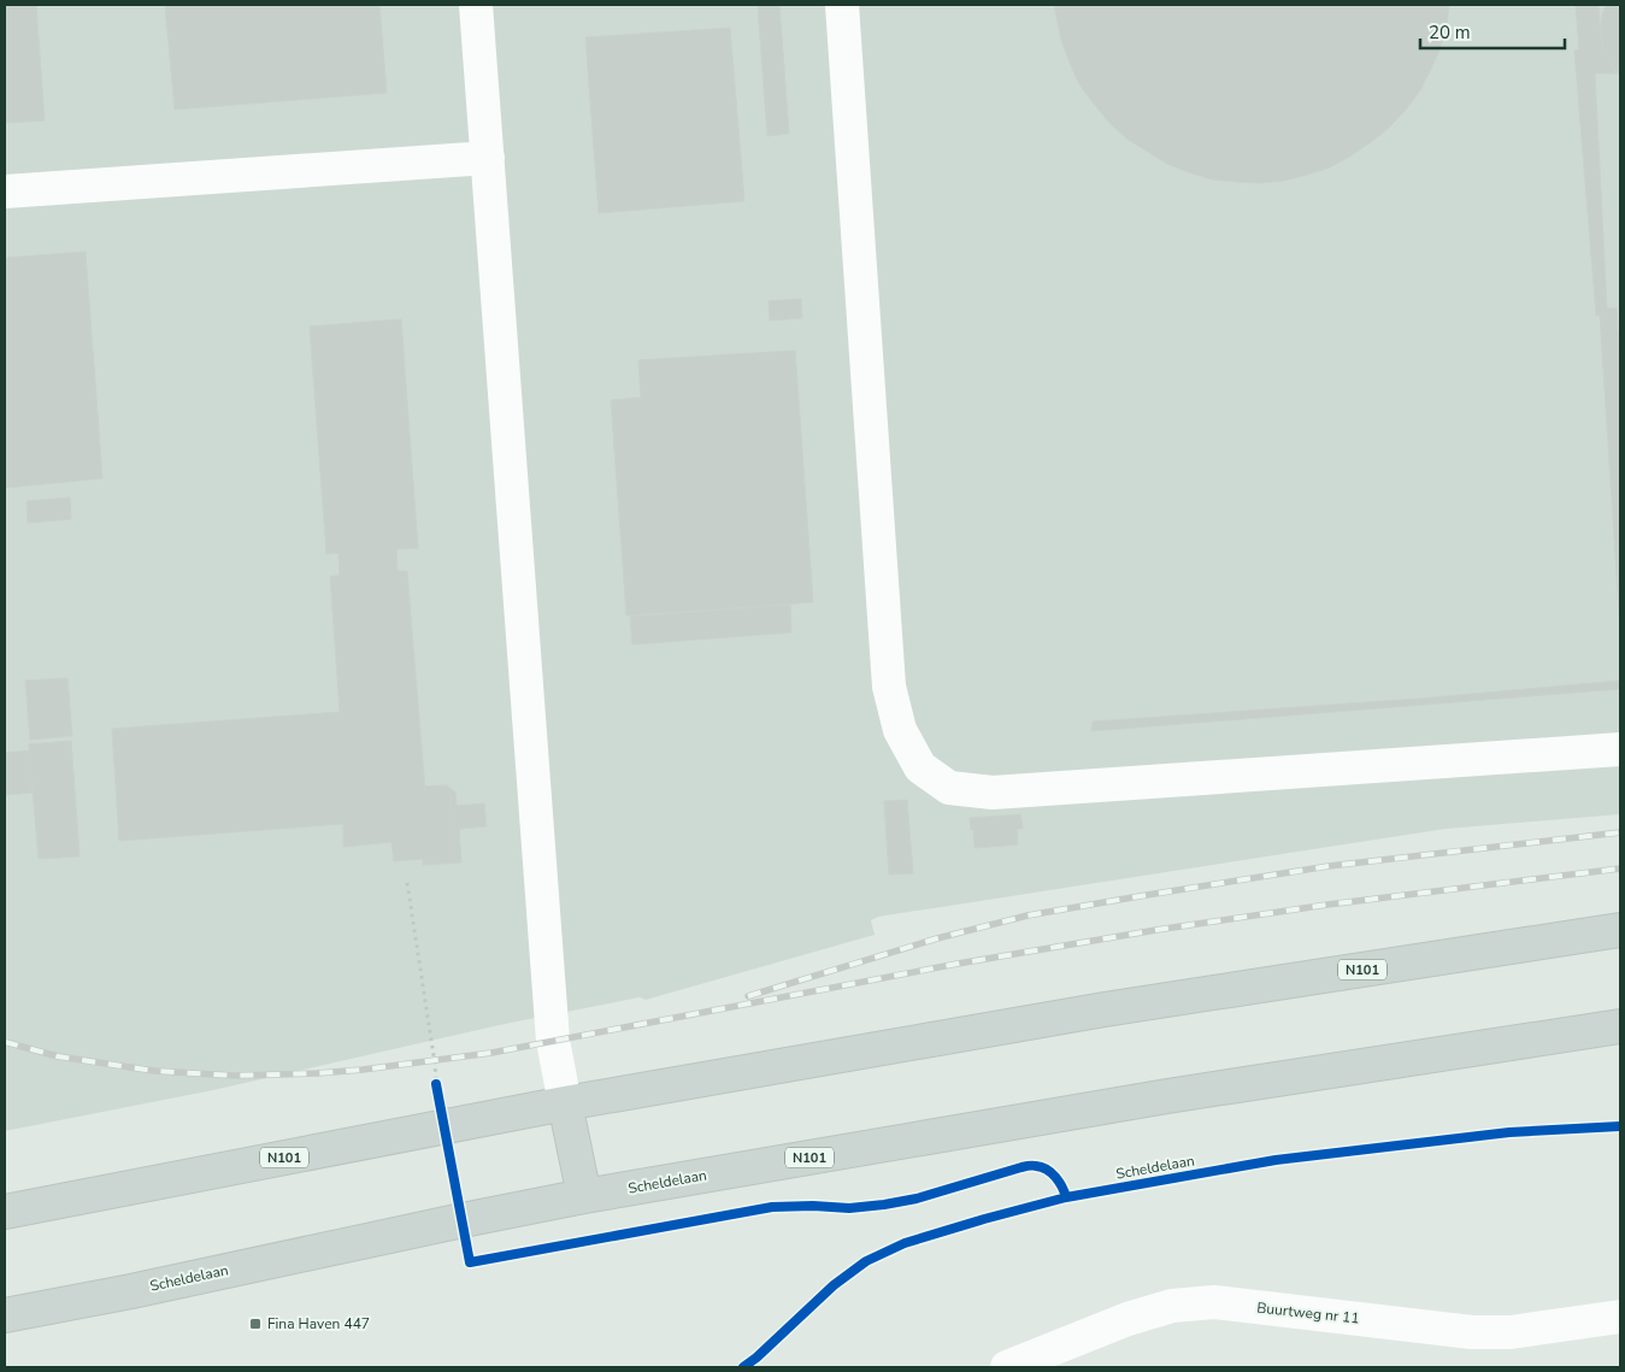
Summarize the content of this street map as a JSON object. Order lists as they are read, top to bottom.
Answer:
{
  "streets": {
    "main road": ["N101", "Scheldelaan"],
    "lane": ["Buurtweg nr 11"]
  },
  "places": {
    "transit": ["Fina Haven 447"]
  },
  "scale_bar": "20 m"
}
